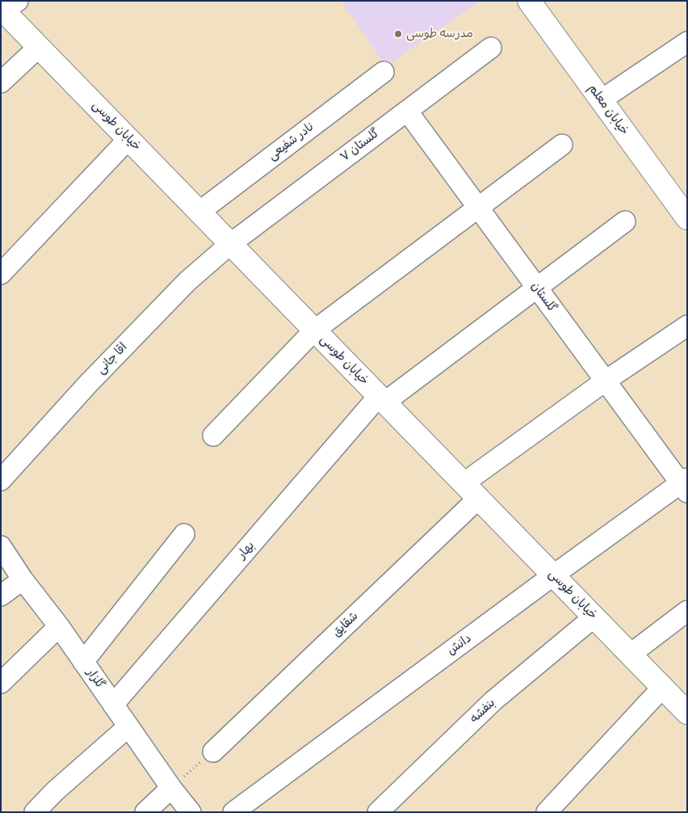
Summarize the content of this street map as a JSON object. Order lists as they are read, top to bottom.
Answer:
{
  "streets": {
    "street": [
      "خیابان معلم",
      "خیابان طوسی",
      "نادر شفیعی",
      "گلستان ۷",
      "گلستان",
      "اقا جانی",
      "بهار",
      "شقایق",
      "دانش",
      "گلزار",
      "بنفشه"
    ]
  },
  "crossings": [
    ["خیابان طوسی", "نادر شفیعی"],
    ["خیابان طوسی", "گلستان ۷"],
    ["خیابان طوسی", "اقا جانی"],
    ["خیابان طوسی", "بهار"],
    ["خیابان طوسی", "شقایق"],
    ["خیابان طوسی", "دانش"],
    ["خیابان طوسی", "بنفشه"],
    ["گلستان ۷", "گلستان"],
    ["گلستان ۷", "اقا جانی"],
    ["گلستان", "بهار"],
    ["گلستان", "شقایق"],
    ["گلستان", "دانش"],
    ["بهار", "گلزار"]
  ],
  "places": ["مدرسه طوسی"]
}
